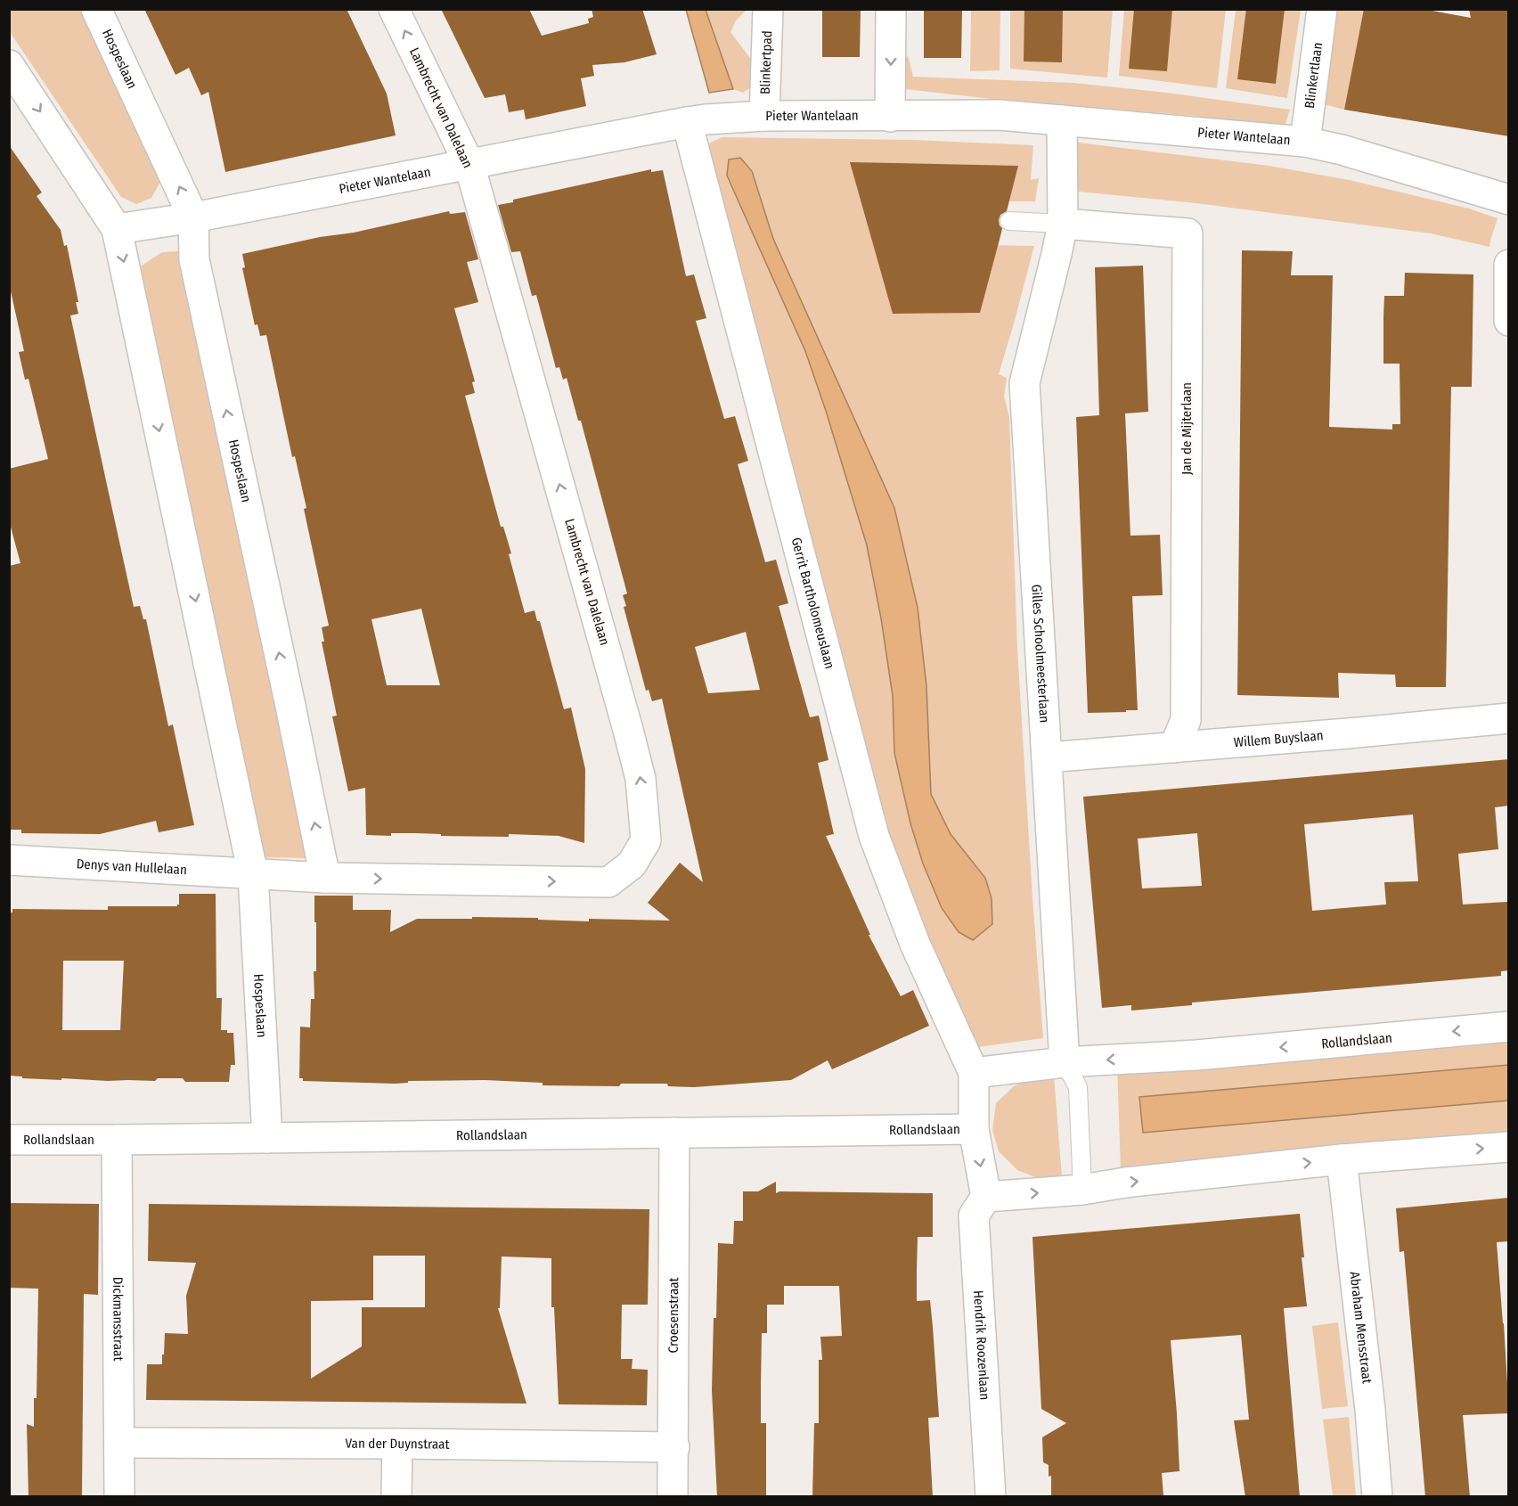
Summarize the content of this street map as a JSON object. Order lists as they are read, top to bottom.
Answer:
{
  "streets": {
    "street": [
      "Hospeslaan",
      "Blinkertpad",
      "Blinkertlaan",
      "Lambrecht van Dalelaan",
      "Pieter Wantelaan",
      "Jan de Mijterlaan",
      "Gerrit Bartholomeuslaan",
      "Gilles Schoolmeesterlaan",
      "Willem Buyslaan",
      "Denys van Hullelaan",
      "Rollandslaan",
      "Croesenstraat",
      "Dickmansstraat",
      "Abraham Mensstraat",
      "Hendrik Roozenlaan",
      "Van der Duynstraat"
    ]
  },
  "crossings": [
    ["Hospeslaan", "Lambrecht van Dalelaan"],
    ["Hospeslaan", "Pieter Wantelaan"],
    ["Hospeslaan", "Denys van Hullelaan"],
    ["Hospeslaan", "Rollandslaan"],
    ["Blinkertpad", "Pieter Wantelaan"],
    ["Blinkertlaan", "Pieter Wantelaan"],
    ["Lambrecht van Dalelaan", "Pieter Wantelaan"],
    ["Pieter Wantelaan", "Gerrit Bartholomeuslaan"],
    ["Pieter Wantelaan", "Gilles Schoolmeesterlaan"],
    ["Jan de Mijterlaan", "Gilles Schoolmeesterlaan"],
    ["Jan de Mijterlaan", "Willem Buyslaan"],
    ["Gerrit Bartholomeuslaan", "Rollandslaan"],
    ["Gilles Schoolmeesterlaan", "Willem Buyslaan"],
    ["Gilles Schoolmeesterlaan", "Rollandslaan"],
    ["Rollandslaan", "Croesenstraat"],
    ["Rollandslaan", "Dickmansstraat"],
    ["Rollandslaan", "Hendrik Roozenlaan"],
    ["Croesenstraat", "Van der Duynstraat"],
    ["Dickmansstraat", "Van der Duynstraat"]
  ]
}
